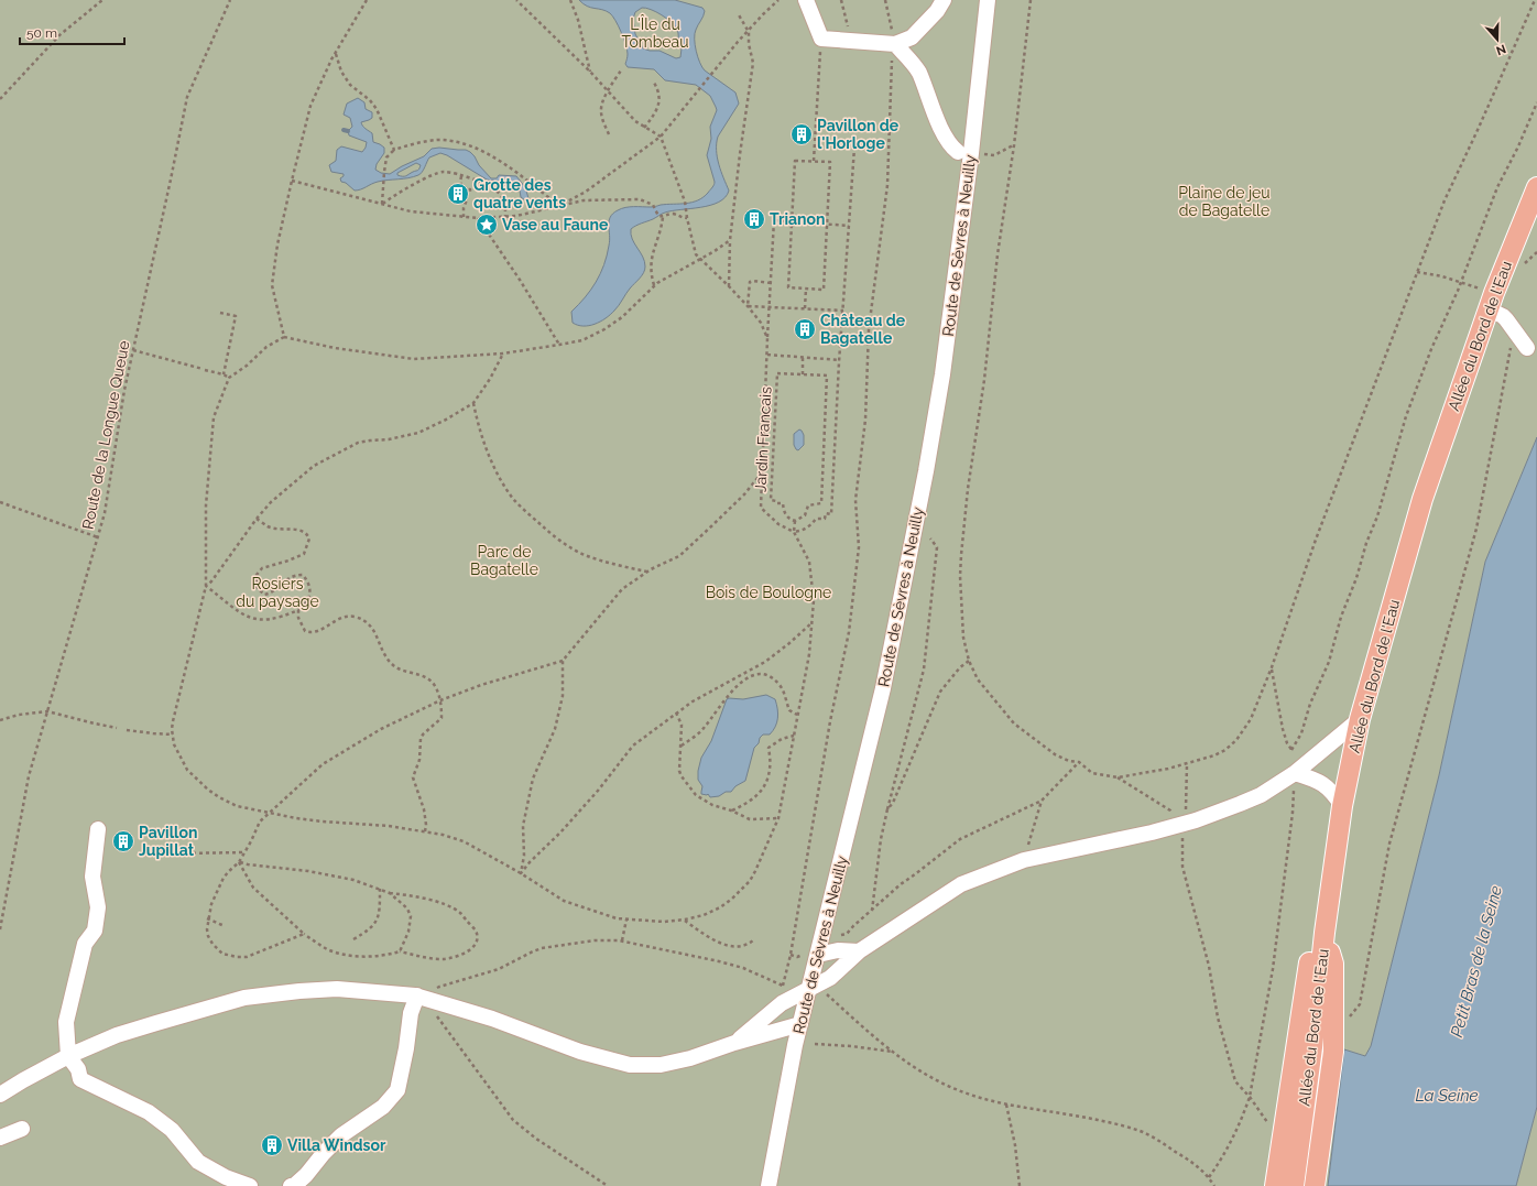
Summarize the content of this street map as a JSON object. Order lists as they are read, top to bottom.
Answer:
{
  "streets": {
    "main road": ["Allée du Bord de l'Eau"],
    "street": ["Route de Sèvres à Neuilly"],
    "path": ["Route de la Longue Queue", "Jardin Francais"]
  },
  "water": ["Petit Bras de la Seine", "La Seine"],
  "parks": [
    "L'Île du Tombeau",
    "Plaine de jeu de Bagatelle",
    "Parc de Bagatelle",
    "Rosiers du paysage",
    "Bois de Boulogne"
  ],
  "places": {
    "building": [
      "Pavillon de l'Horloge",
      "Grotte des quatre vents",
      "Trianon",
      "Château de Bagatelle",
      "Pavillon Jupillat",
      "Villa Windsor"
    ],
    "place": ["Vase au Faune"]
  },
  "scale_bar": "50 m",
  "north": "bottom"
}
